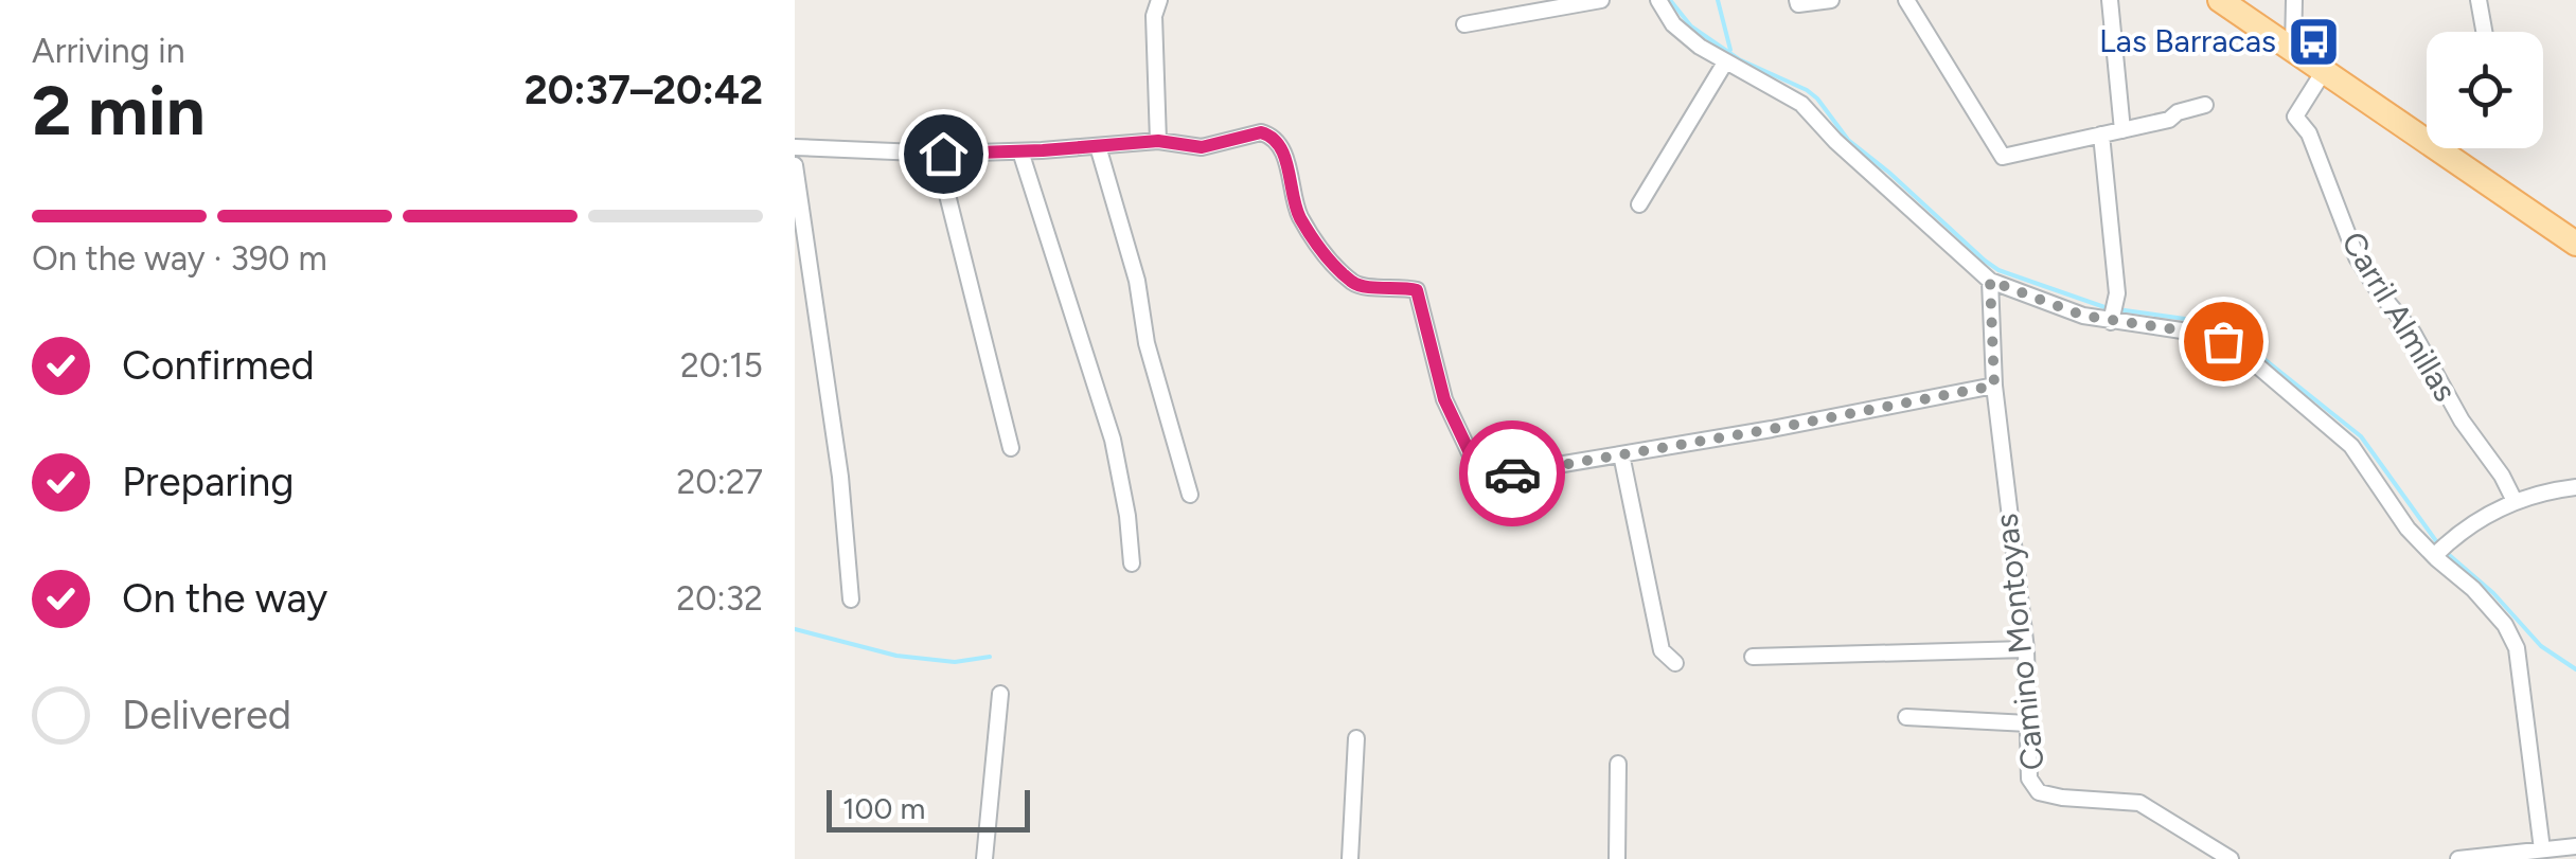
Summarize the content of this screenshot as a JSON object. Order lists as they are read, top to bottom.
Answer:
{
  "streets": {
    "street": ["Carril Almillas", "Camino Montoyas"]
  },
  "places": {
    "bus stop": ["Las Barracas"]
  },
  "scale_bar": "100 m",
  "page": {
    "heading": ["2 min", "Arriving in", "20:37–20:42"],
    "bar": "On the way · 390 m",
    "list": [
      ["Confirmed", "20:15"],
      ["Preparing", "20:27"],
      ["On the way", "20:32"],
      "Delivered"
    ],
    "scale": "100 m"
  }
}
